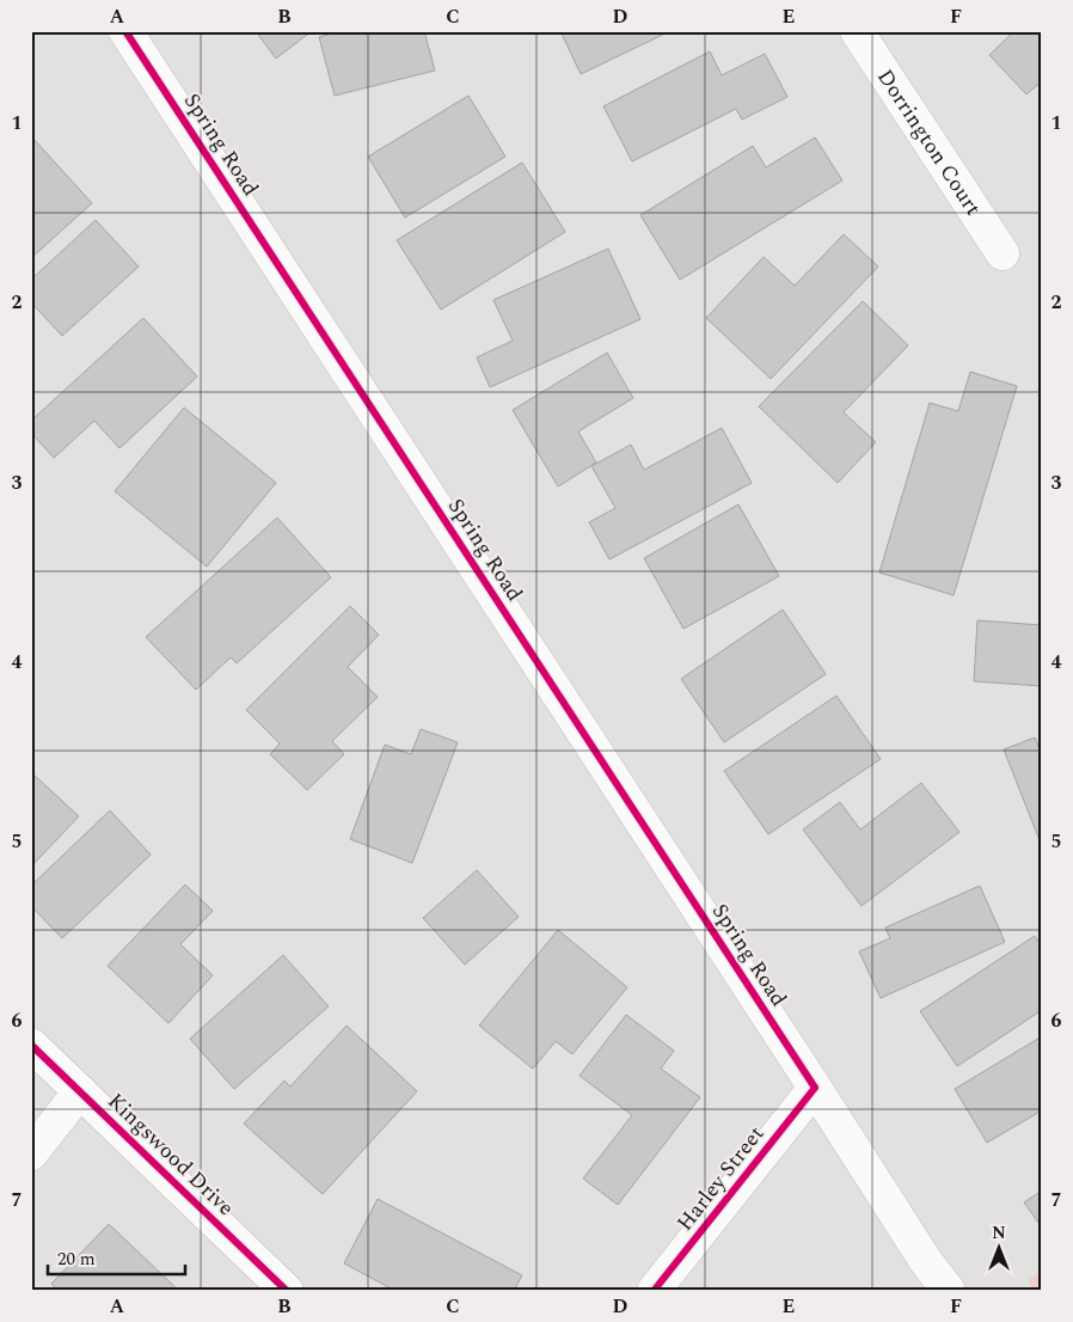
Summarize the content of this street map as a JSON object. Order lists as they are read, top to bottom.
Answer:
{
  "streets": {
    "street": [
      "Dorrington Court",
      "Spring Road",
      "Kingswood Drive",
      "Harley Street"
    ]
  },
  "crossings": [
    ["Spring Road", "Harley Street"]
  ],
  "scale_bar": "20 m",
  "north": "top",
  "grid": {
    "columns": [
      "A",
      "B",
      "C",
      "D",
      "E",
      "F"
    ],
    "rows": [
      "1",
      "2",
      "3",
      "4",
      "5",
      "6",
      "7"
    ]
  }
}
